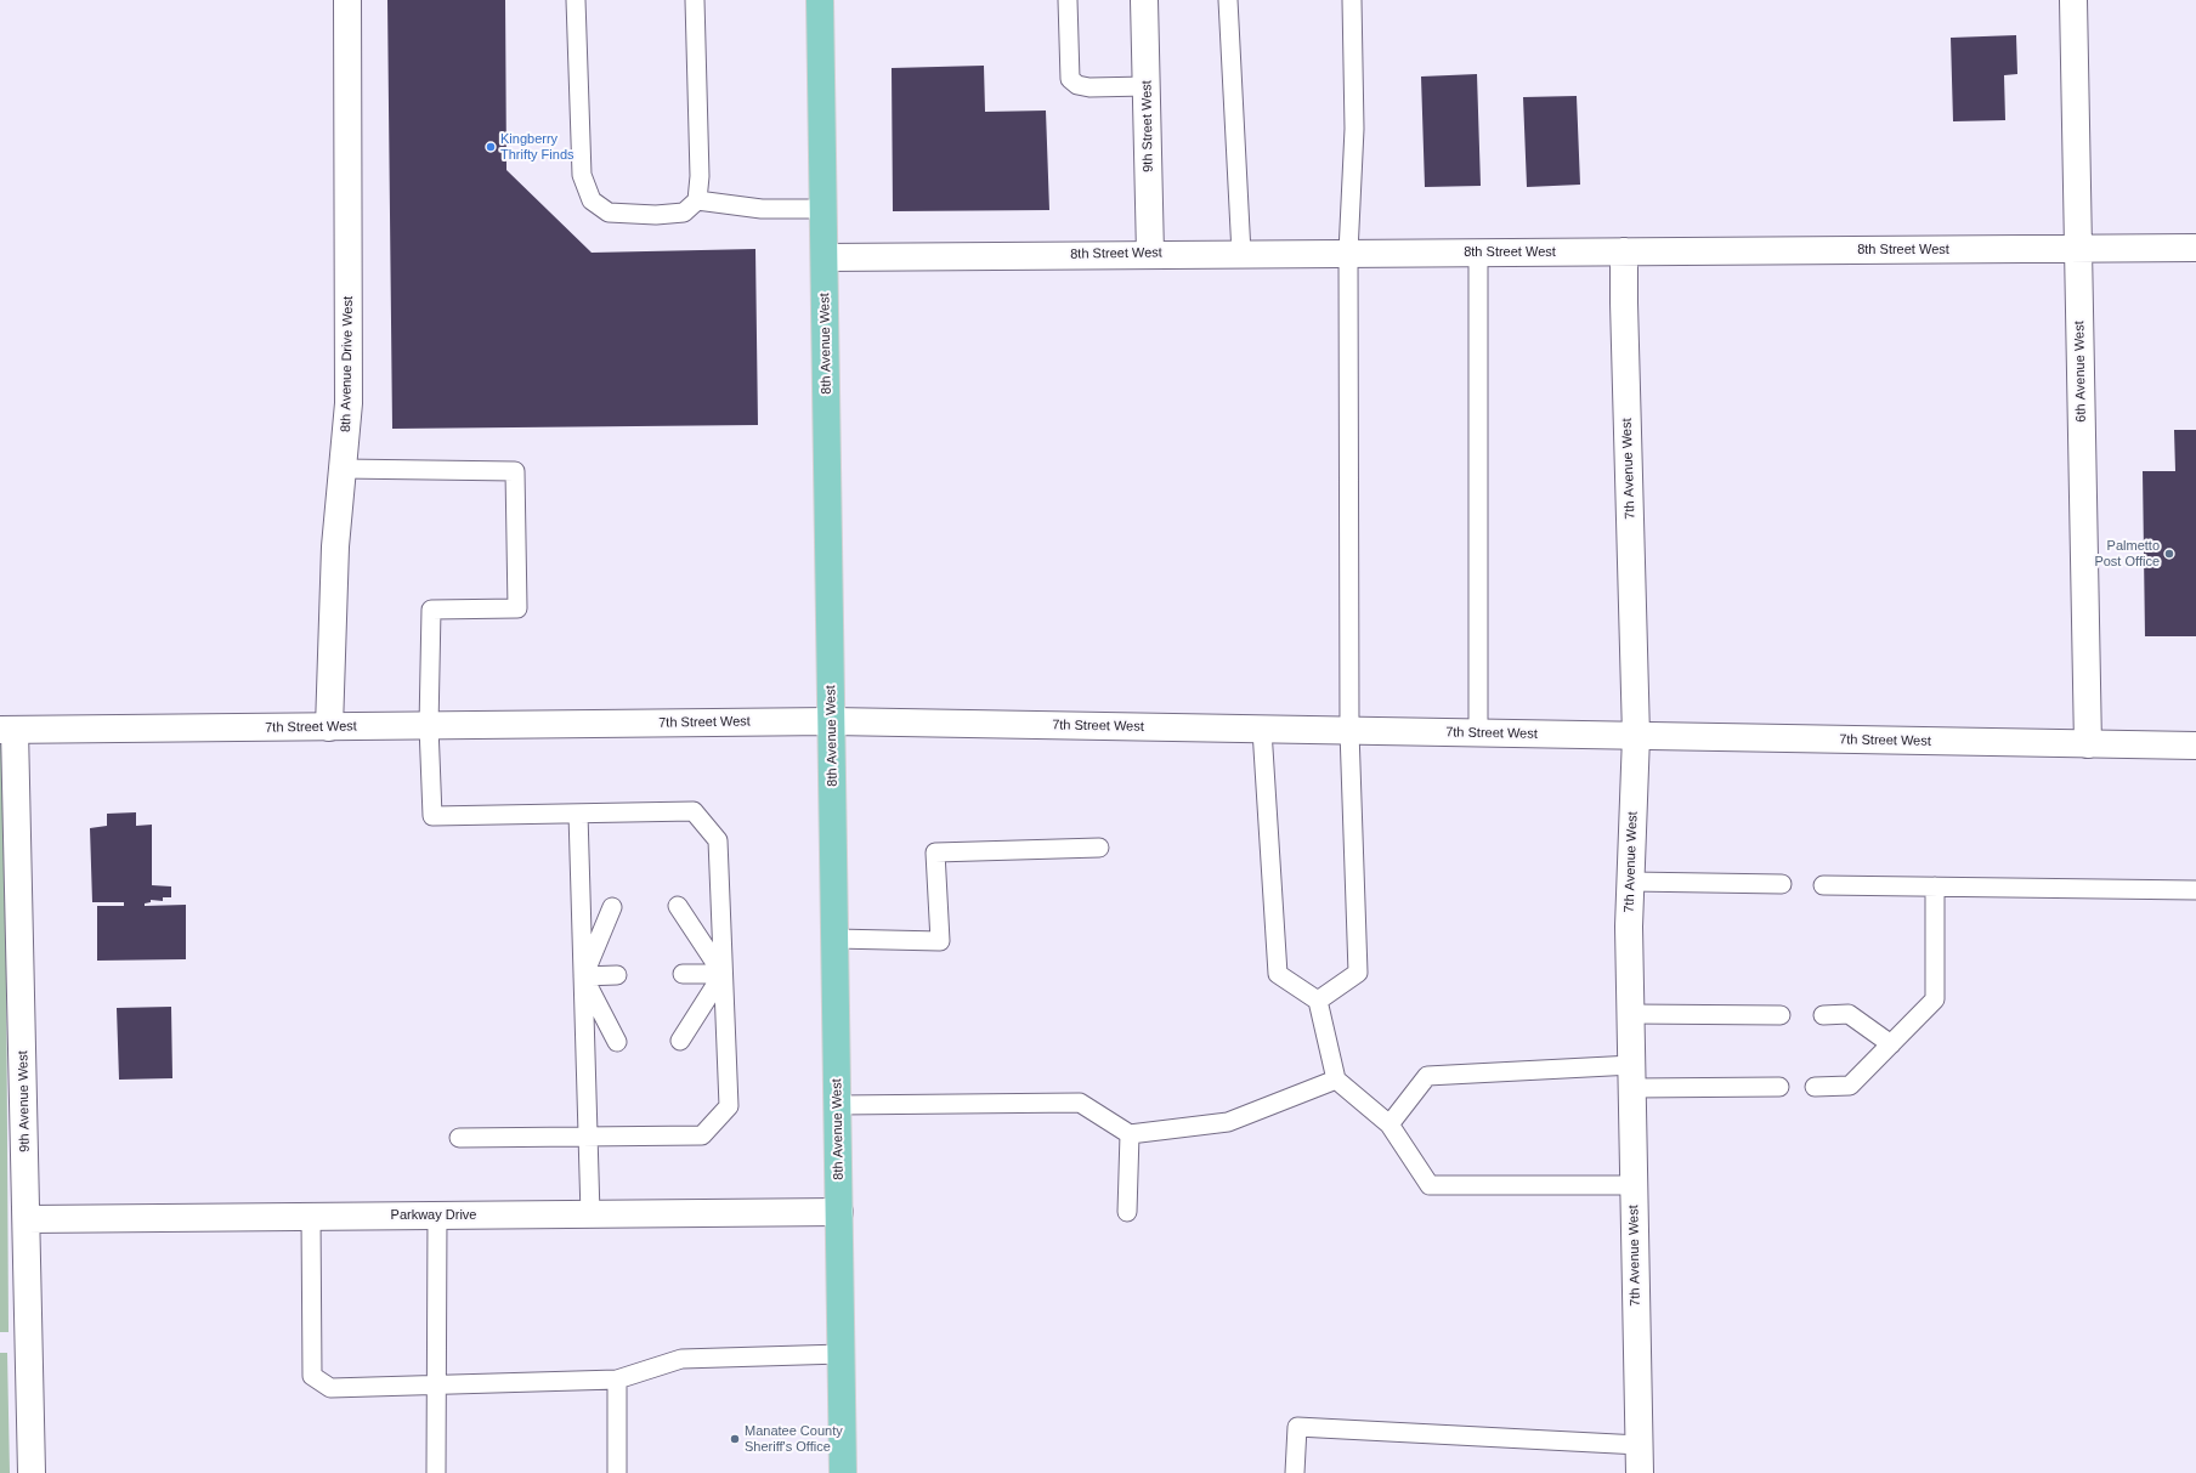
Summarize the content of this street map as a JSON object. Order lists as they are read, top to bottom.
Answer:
{
  "streets": {
    "main road": ["8th Avenue West"],
    "street": [
      "9th Street West",
      "8th Street West",
      "8th Avenue Drive West",
      "6th Avenue West",
      "7th Avenue West",
      "7th Street West",
      "9th Avenue West",
      "Parkway Drive"
    ]
  },
  "crossings": [
    ["9th Street West", "8th Street West"],
    ["8th Street West", "8th Avenue West"],
    ["8th Street West", "6th Avenue West"],
    ["8th Street West", "7th Avenue West"],
    ["8th Avenue West", "7th Street West"],
    ["8th Avenue West", "Parkway Drive"],
    ["8th Avenue Drive West", "7th Street West"],
    ["6th Avenue West", "7th Street West"],
    ["7th Avenue West", "7th Street West"],
    ["7th Street West", "9th Avenue West"],
    ["9th Avenue West", "Parkway Drive"]
  ],
  "places": ["Kingberry Thrifty Finds", "Palmetto Post Office", "Manatee County Sheriff's Office"]
}
